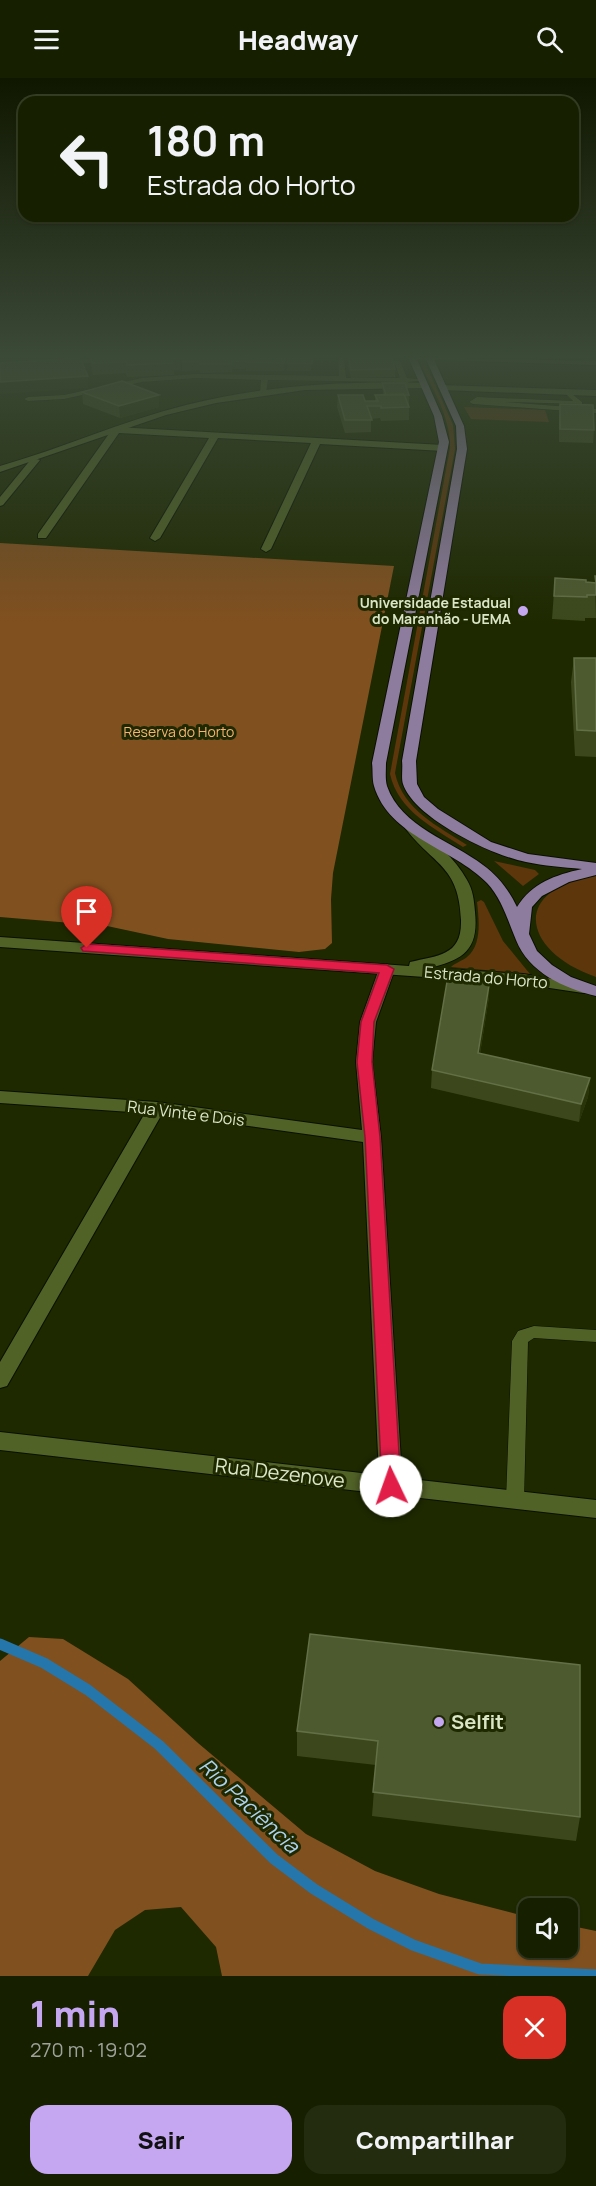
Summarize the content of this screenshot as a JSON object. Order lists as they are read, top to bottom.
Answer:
{
  "streets": {
    "street": ["Estrada do Horto", "Rua Vinte e Dois", "Rua Dezenove"]
  },
  "water": ["Rio Paciência"],
  "parks": ["Reserva do Horto"],
  "places": ["Universidade Estadual do Maranhão - UEMA", "Selfit"],
  "page": {
    "header": "Headway",
    "turn": ["180 m", "Estrada do Horto"],
    "heading": ["1 min", "270 m · 19:02"],
    "buttons": ["Sair", "Compartilhar"]
  }
}
